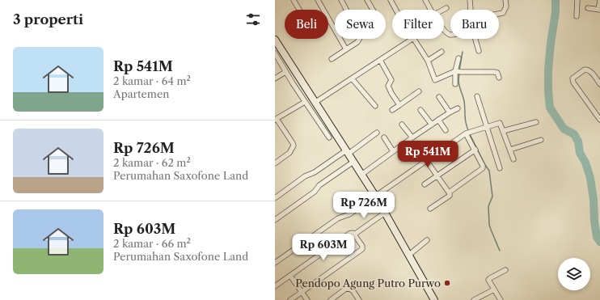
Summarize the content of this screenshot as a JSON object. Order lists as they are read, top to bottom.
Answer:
{
  "places": ["Pendopo Agung Putro Purwo"],
  "page": {
    "heading": "3 properti",
    "chip": [
      "Beli",
      "Sewa",
      "Filter",
      "Baru"
    ],
    "list": [
      {
        "name": "Rp 541M",
        "note": "2 kamar · 64 m² · Apartemen"
      },
      {
        "name": "Rp 726M",
        "note": "2 kamar · 62 m² · Perumahan Saxofone Land"
      },
      {
        "name": "Rp 603M",
        "note": "2 kamar · 66 m² · Perumahan Saxofone Land"
      }
    ],
    "price": ["Rp 541M", "Rp 726M", "Rp 603M"]
  }
}
